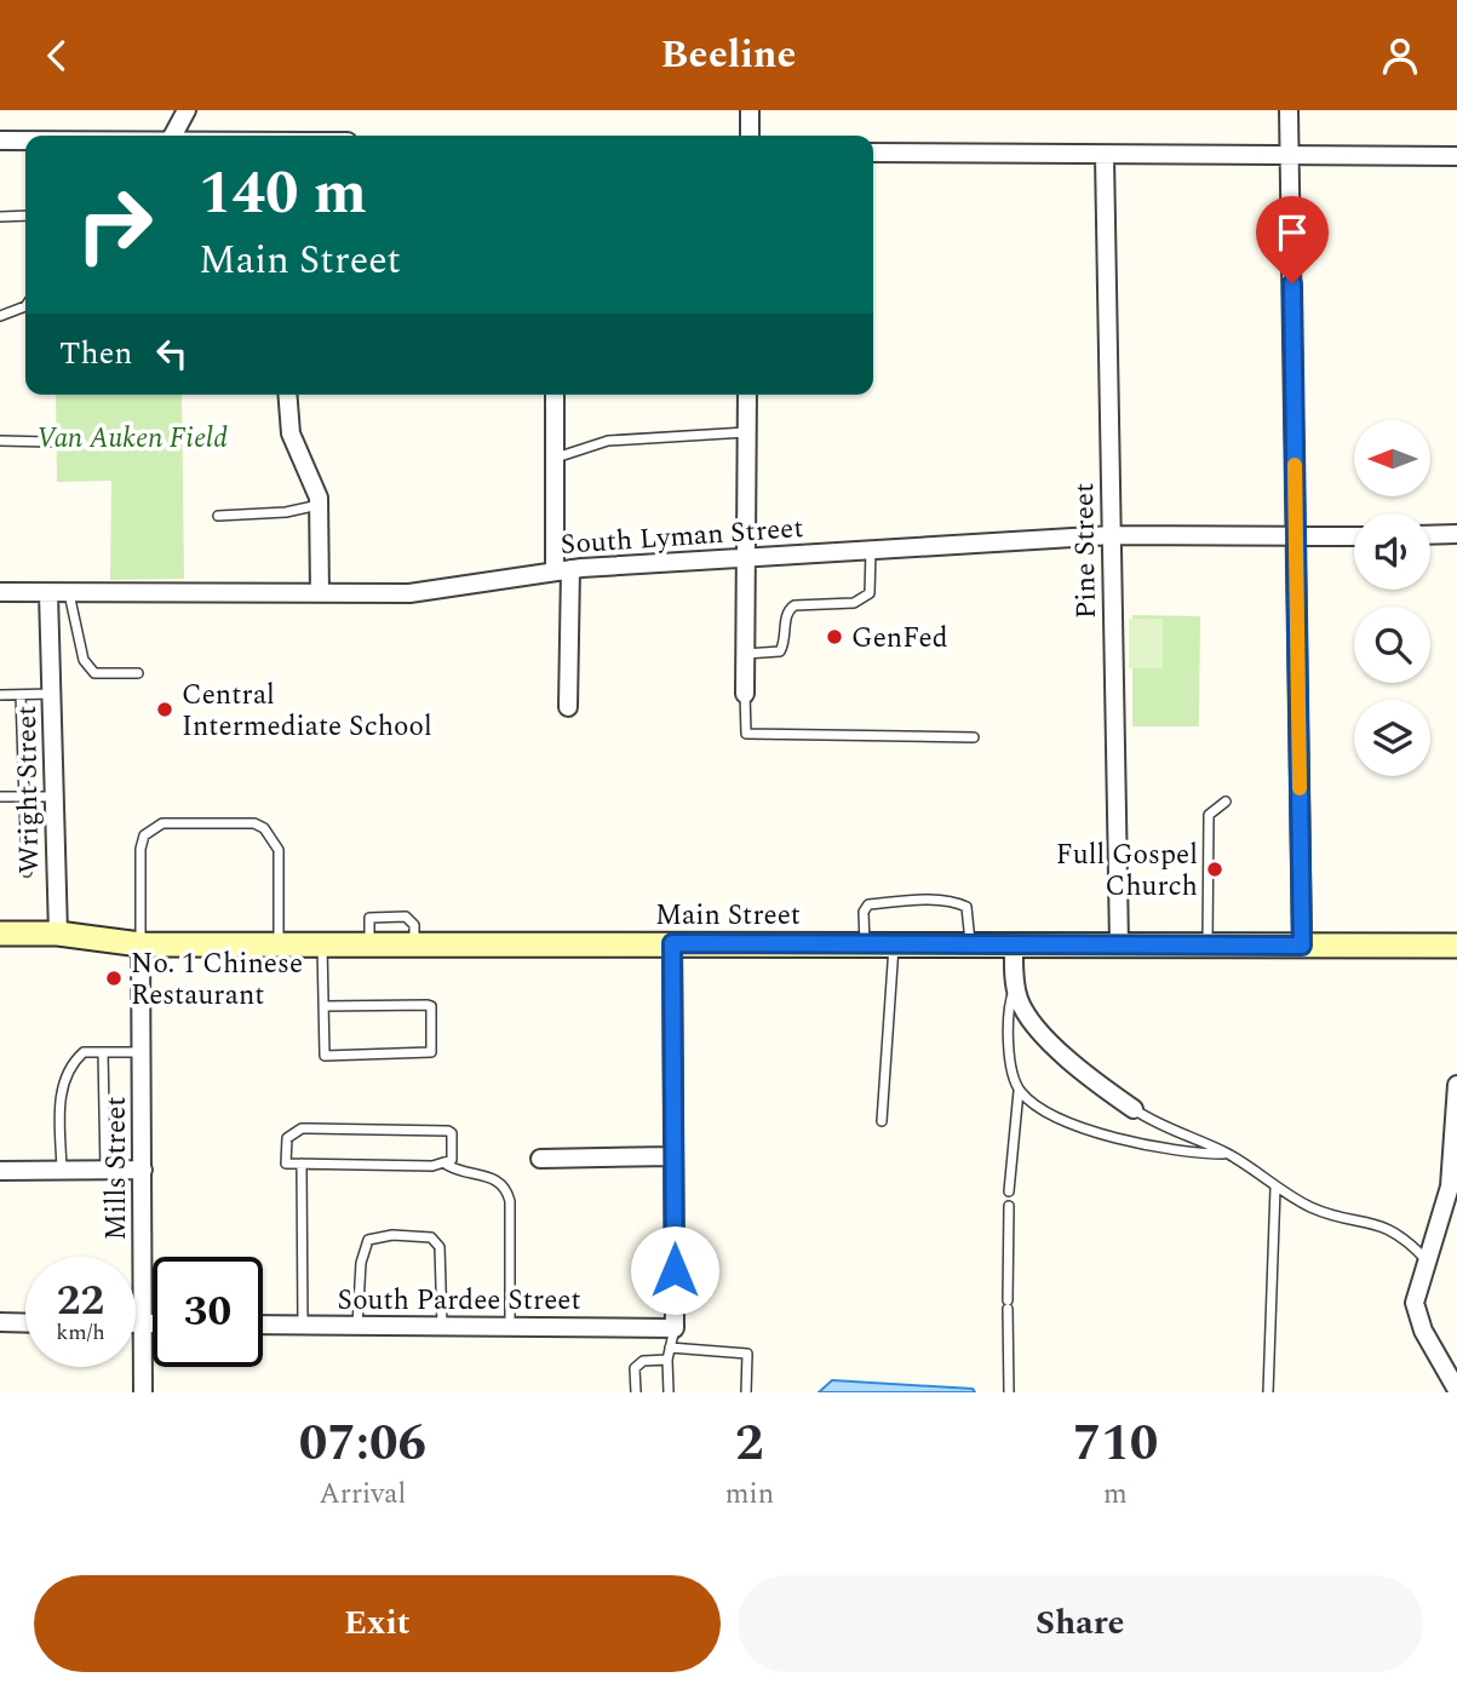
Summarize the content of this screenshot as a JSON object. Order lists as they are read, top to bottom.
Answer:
{
  "streets": {
    "main road": ["Main Street"],
    "street": [
      "South Lyman Street",
      "Pine Street",
      "Wright Street",
      "Mills Street",
      "South Pardee Street"
    ]
  },
  "crossings": [
    ["South Lyman Street", "Pine Street"],
    ["South Lyman Street", "Wright Street"],
    ["Pine Street", "Main Street"],
    ["Wright Street", "Main Street"],
    ["Main Street", "Mills Street"]
  ],
  "parks": ["Van Auken Field"],
  "places": [
    "GenFed",
    "Central Intermediate School",
    "Full Gospel Church",
    "No. 1 Chinese Restaurant"
  ],
  "north": "left",
  "page": {
    "header": "Beeline",
    "turn": ["140 m", "Main Street"],
    "then": "Then",
    "speed": "22 km/h",
    "limit": "30",
    "eta": [
      "07:06",
      "Arrival",
      "2",
      "min",
      "710",
      "m"
    ],
    "buttons": ["Exit", "Share"]
  }
}
